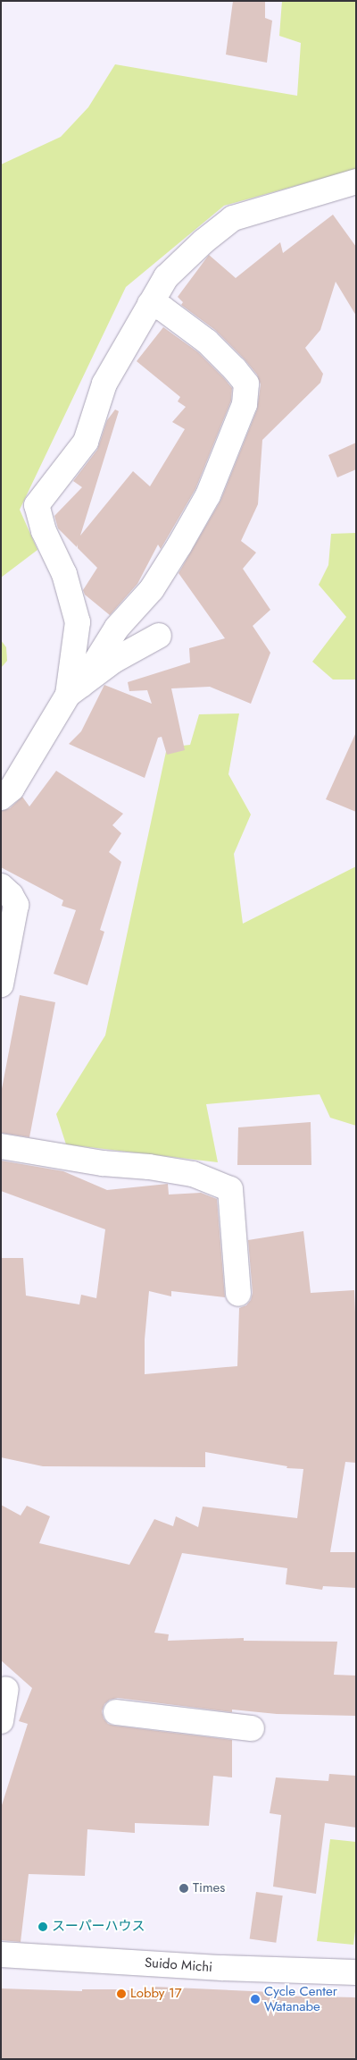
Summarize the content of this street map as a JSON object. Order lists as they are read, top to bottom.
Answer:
{
  "streets": {
    "street": ["Suido Michi"]
  },
  "places": [
    "Times",
    "スーパーハウス",
    "Lobby 17",
    "Cycle Center Watanabe"
  ]
}
